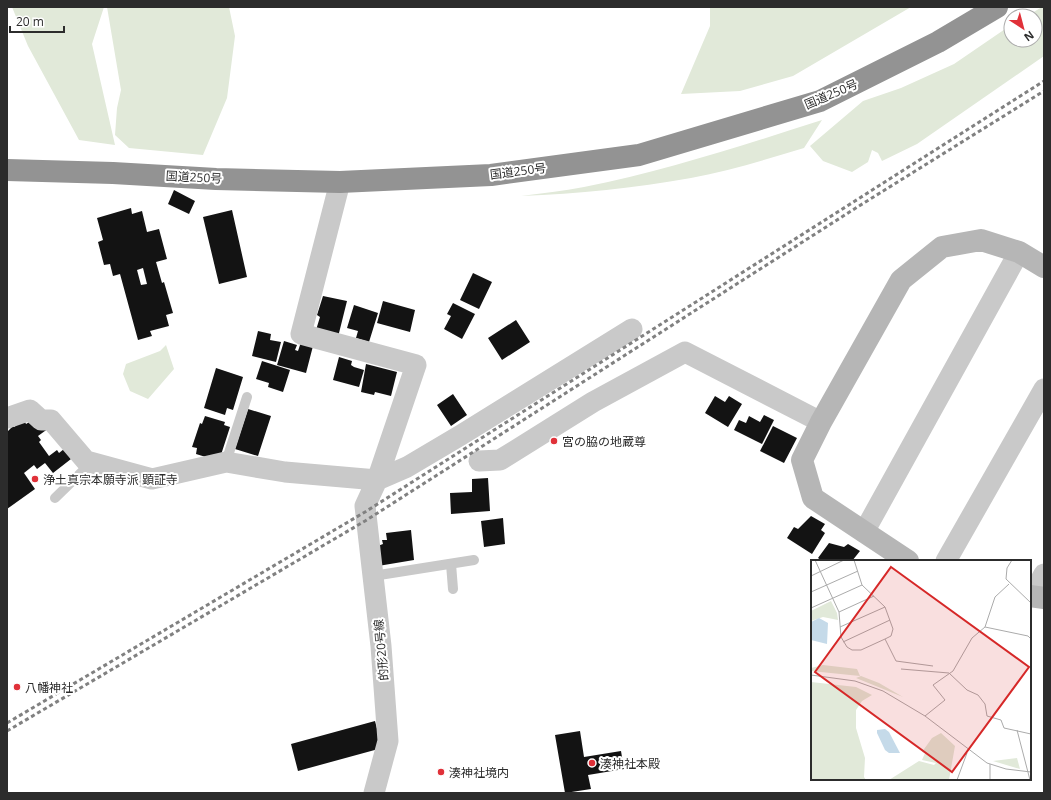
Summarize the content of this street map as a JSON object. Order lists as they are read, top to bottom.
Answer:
{
  "streets": {
    "highway": ["国道250号"],
    "street": ["的形20号線"]
  },
  "places": [
    "宮の脇の地蔵尊",
    "浄土真宗本願寺派 顕証寺",
    "八幡神社",
    "湊神社本殿",
    "湊神社境内"
  ],
  "scale_bar": "20 m",
  "north": "bottom right"
}
